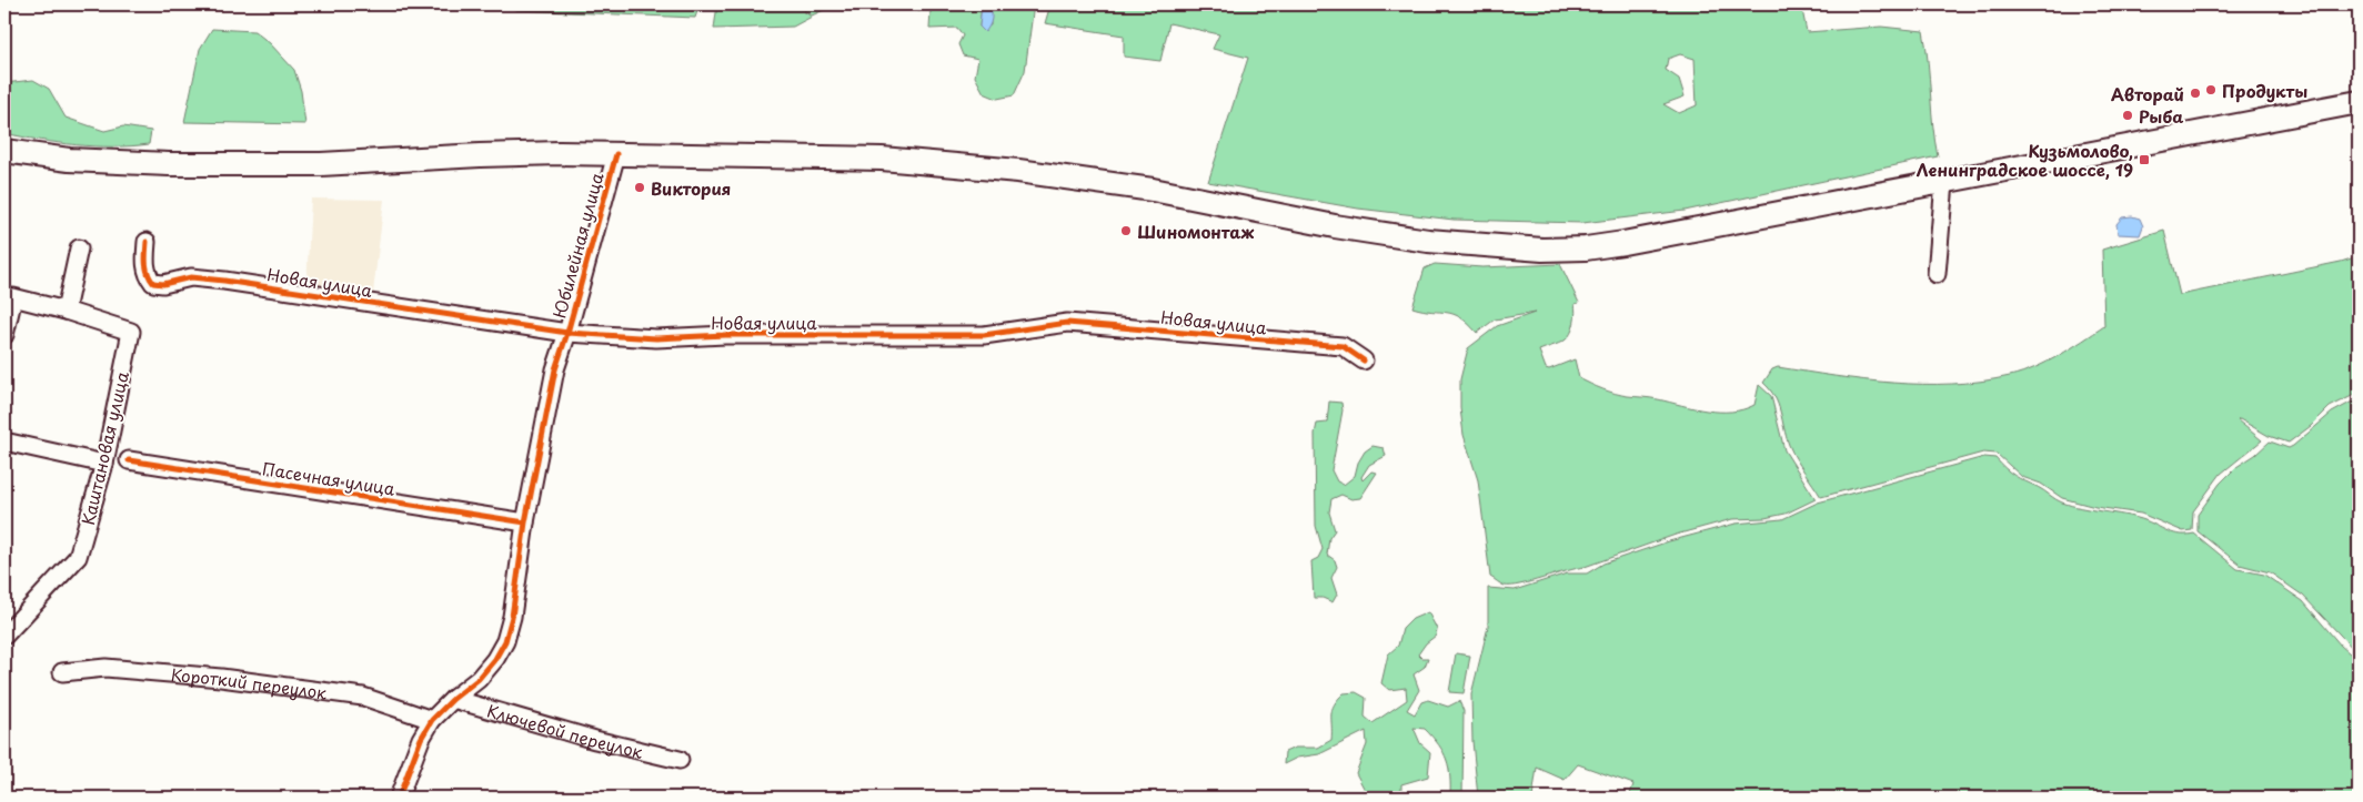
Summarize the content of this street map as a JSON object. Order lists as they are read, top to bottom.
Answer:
{
  "streets": {
    "street": [
      "Юбилейная улица",
      "Новая улица",
      "Каштановая улица",
      "Пасечная улица",
      "Короткий переулок",
      "Ключевой переулок"
    ]
  },
  "crossings": [
    ["Юбилейная улица", "Новая улица"],
    ["Юбилейная улица", "Пасечная улица"],
    ["Юбилейная улица", "Короткий переулок"],
    ["Юбилейная улица", "Ключевой переулок"]
  ],
  "places": {
    "other": [
      "Продукты",
      "Авторай",
      "Рыба",
      "Виктория",
      "Шиномонтаж"
    ],
    "transit": ["Кузьмолово, Ленинградское шоссе, 19"]
  }
}
